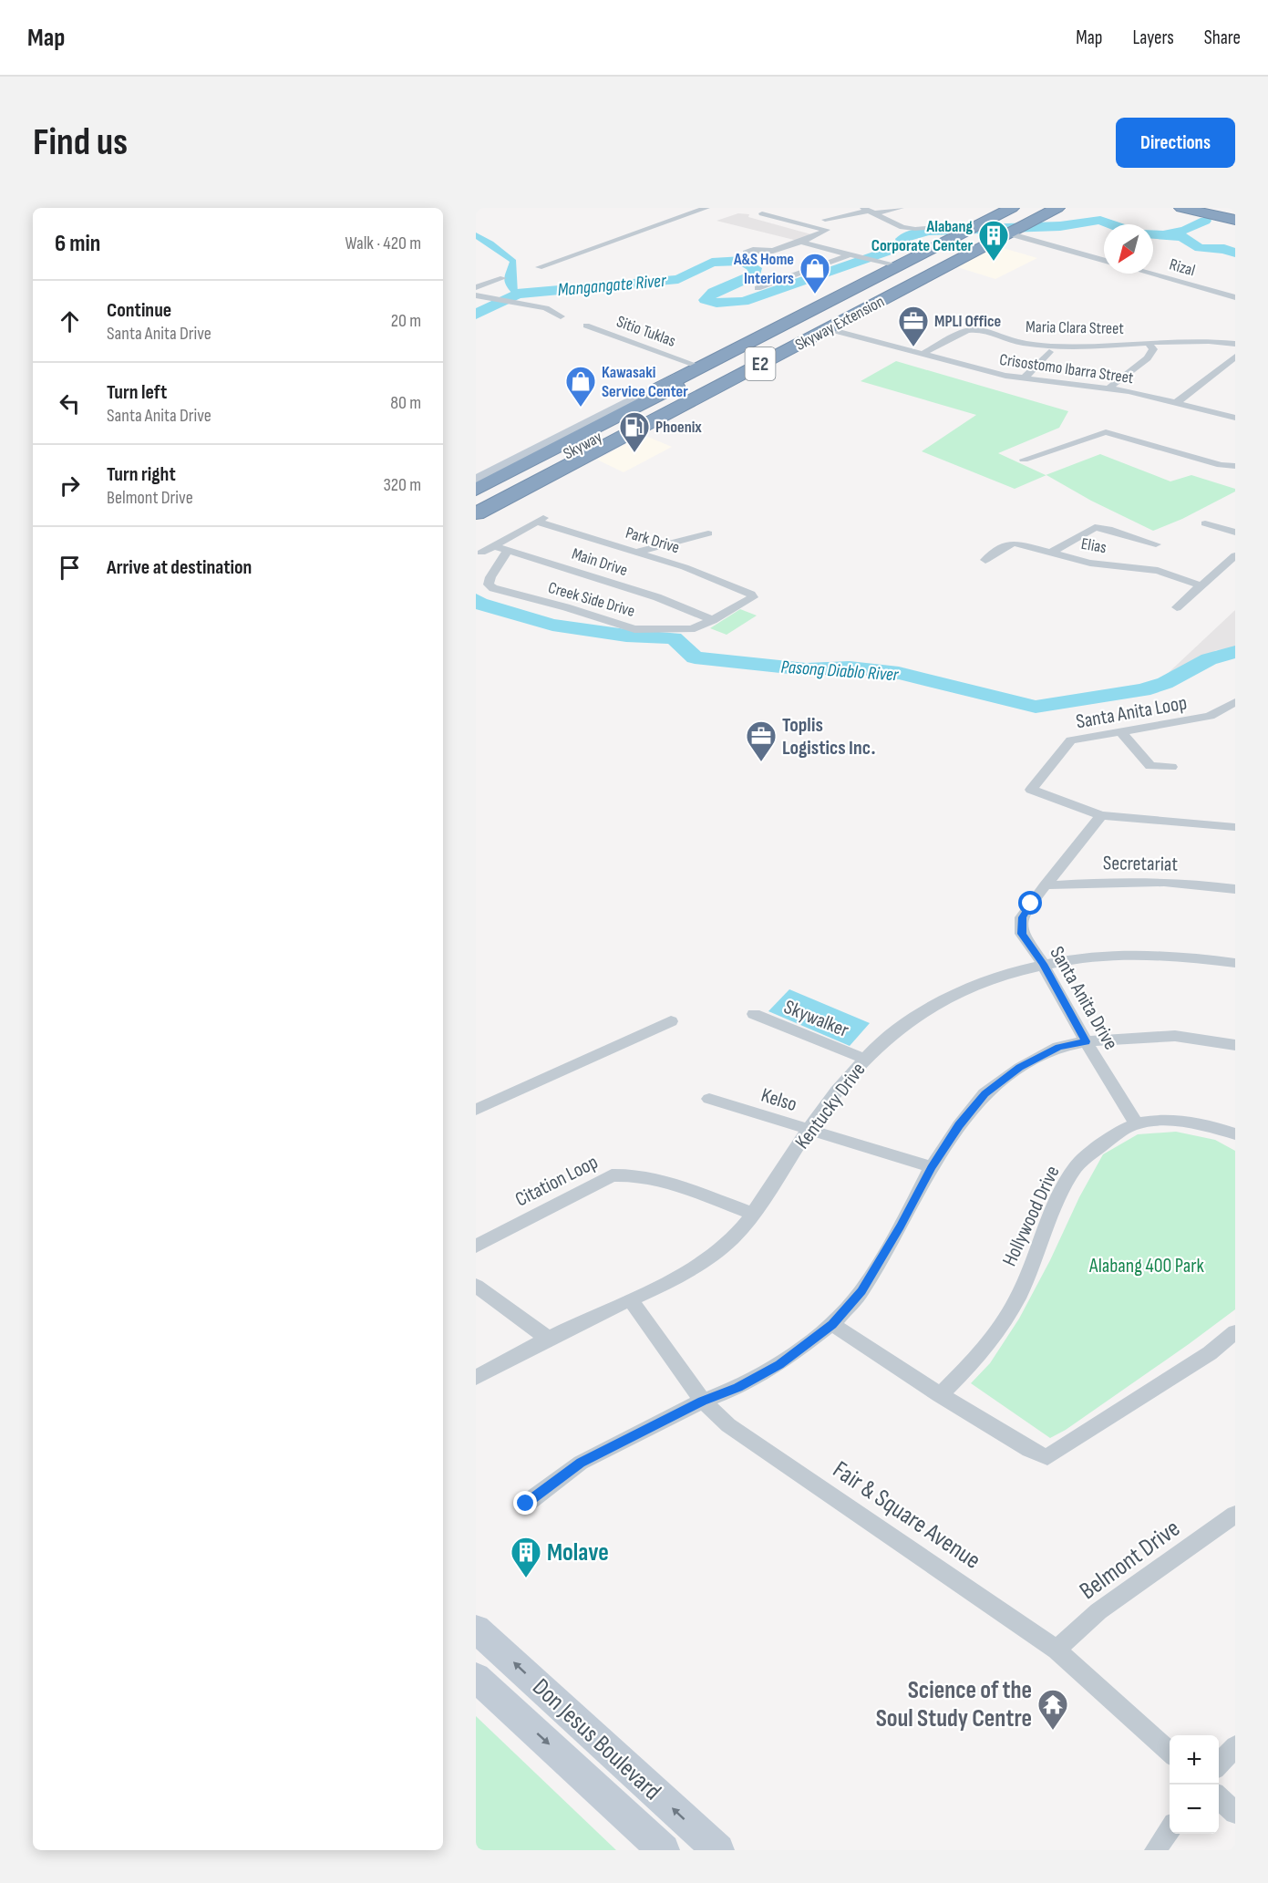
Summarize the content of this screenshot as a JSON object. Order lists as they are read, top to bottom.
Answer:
{
  "streets": {
    "highway": ["Skyway Extension", "E2", "Skyway"],
    "main road": ["Don Jesus Boulevard"],
    "street": [
      "Rizal",
      "Maria Clara Street",
      "Sitio Tuklas",
      "Crisostomo Ibarra Street",
      "Park Drive",
      "Elias",
      "Main Drive",
      "Creek Side Drive",
      "Santa Anita Loop",
      "Secretariat",
      "Santa Anita Drive",
      "Skywalker",
      "Kelso",
      "Kentucky Drive",
      "Citation Loop",
      "Hollywood Drive",
      "Fair & Square Avenue",
      "Belmont Drive"
    ]
  },
  "crossings": [
    ["Skyway Extension", "E2"],
    ["Maria Clara Street", "Crisostomo Ibarra Street"],
    ["E2", "Skyway"],
    ["Park Drive", "Main Drive"],
    ["Park Drive", "Creek Side Drive"],
    ["Main Drive", "Creek Side Drive"],
    ["Santa Anita Loop", "Santa Anita Drive"],
    ["Secretariat", "Santa Anita Drive"],
    ["Santa Anita Drive", "Kentucky Drive"],
    ["Santa Anita Drive", "Hollywood Drive"],
    ["Skywalker", "Kentucky Drive"],
    ["Kelso", "Kentucky Drive"],
    ["Kentucky Drive", "Citation Loop"],
    ["Kentucky Drive", "Fair & Square Avenue"],
    ["Fair & Square Avenue", "Belmont Drive"]
  ],
  "water": ["Mangangate River", "Pasong Diablo River"],
  "parks": ["Alabang 400 Park"],
  "places": {
    "building": ["Alabang Corporate Center", "Molave"],
    "shop": ["A&S Home Interiors", "Kawasaki Service Center"],
    "office": ["MPLI Office", "Toplis Logistics Inc."],
    "fuel station": ["Phoenix"],
    "temple": ["Science of the Soul Study Centre"]
  },
  "north": "bottom left",
  "page": {
    "header": "Map",
    "nav": ["Map", "Layers", "Share"],
    "buttons": "Directions",
    "title": "Find us",
    "heading": ["6 min", "Walk · 420 m"],
    "list": [
      ["Continue", "Santa Anita Drive", "20 m"],
      ["Turn left", "Santa Anita Drive", "80 m"],
      ["Turn right", "Belmont Drive", "320 m"],
      "Arrive at destination"
    ],
    "map_buttons": ["+", "−"]
  }
}
